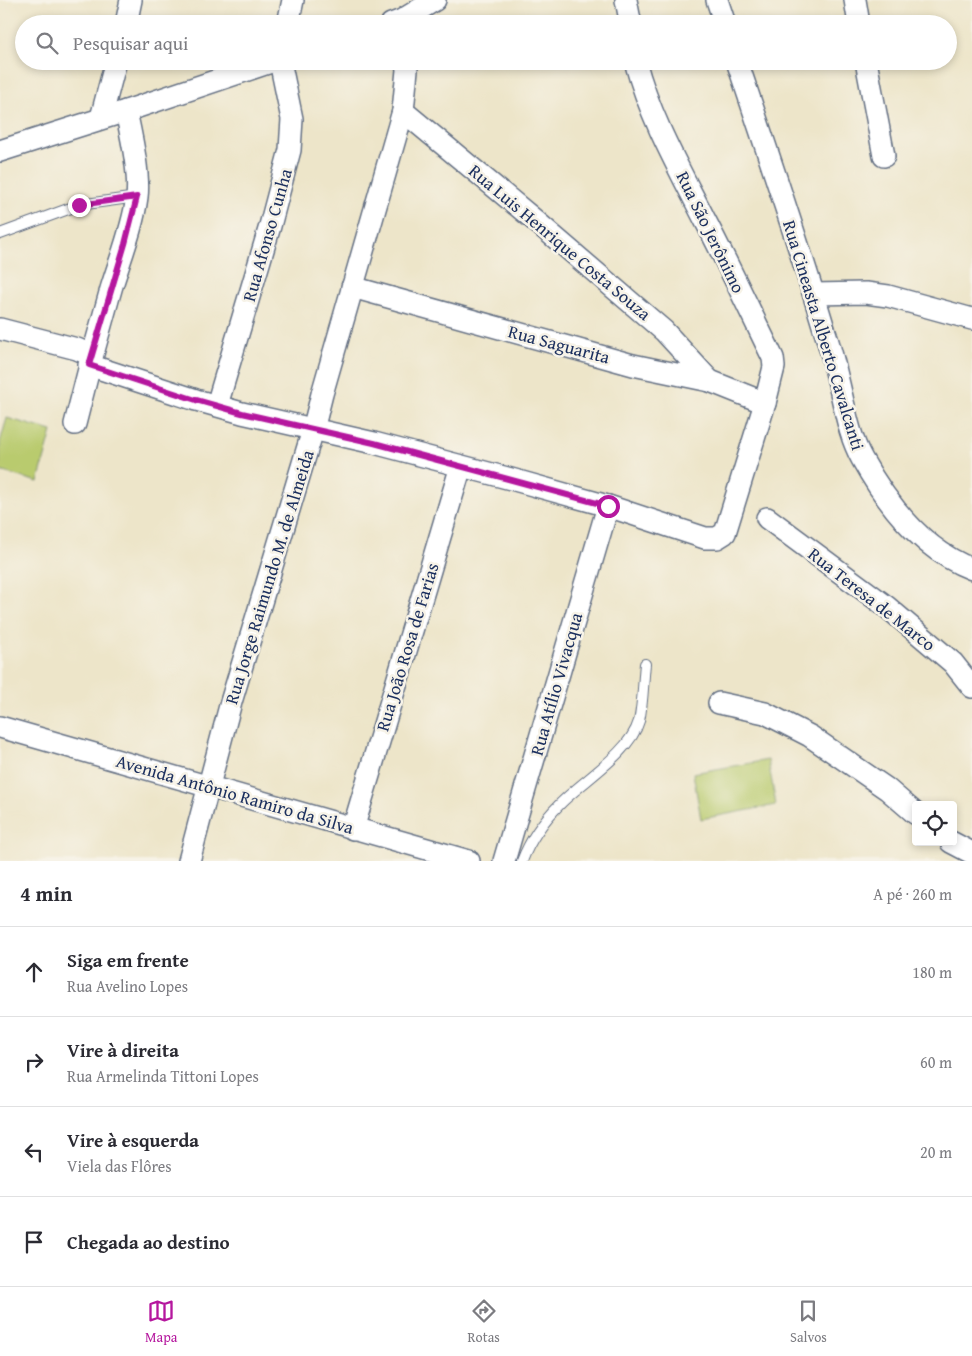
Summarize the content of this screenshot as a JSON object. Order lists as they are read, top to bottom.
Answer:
{
  "streets": {
    "street": [
      "Rua São Jerônimo",
      "Rua Afonso Cunha",
      "Rua Luis Henrique Costa Souza",
      "Rua Cineasta Alberto Cavalcanti",
      "Rua Saguarita",
      "Rua Jorge Raimundo M. de Almeida",
      "Rua Teresa de Marco",
      "Rua João Rosa de Farias",
      "Rua Atílio Vivacqua",
      "Avenida Antônio Ramiro da Silva"
    ]
  },
  "crossings": [
    ["Rua São Jerônimo", "Rua Saguarita"],
    ["Rua São Jerônimo", "Rua Atílio Vivacqua"],
    ["Rua Luis Henrique Costa Souza", "Rua Saguarita"],
    ["Rua Luis Henrique Costa Souza", "Rua Jorge Raimundo M. de Almeida"],
    ["Rua Saguarita", "Rua Jorge Raimundo M. de Almeida"],
    ["Rua Jorge Raimundo M. de Almeida", "Avenida Antônio Ramiro da Silva"],
    ["Rua João Rosa de Farias", "Avenida Antônio Ramiro da Silva"]
  ],
  "page": {
    "search": "Pesquisar aqui",
    "heading": ["4 min", "A pé · 260 m"],
    "list": [
      ["Siga em frente", "Rua Avelino Lopes", "180 m"],
      ["Vire à direita", "Rua Armelinda Tittoni Lopes", "60 m"],
      ["Vire à esquerda", "Viela das Flôres", "20 m"],
      "Chegada ao destino"
    ],
    "nav": ["Mapa", "Rotas", "Salvos"]
  }
}
